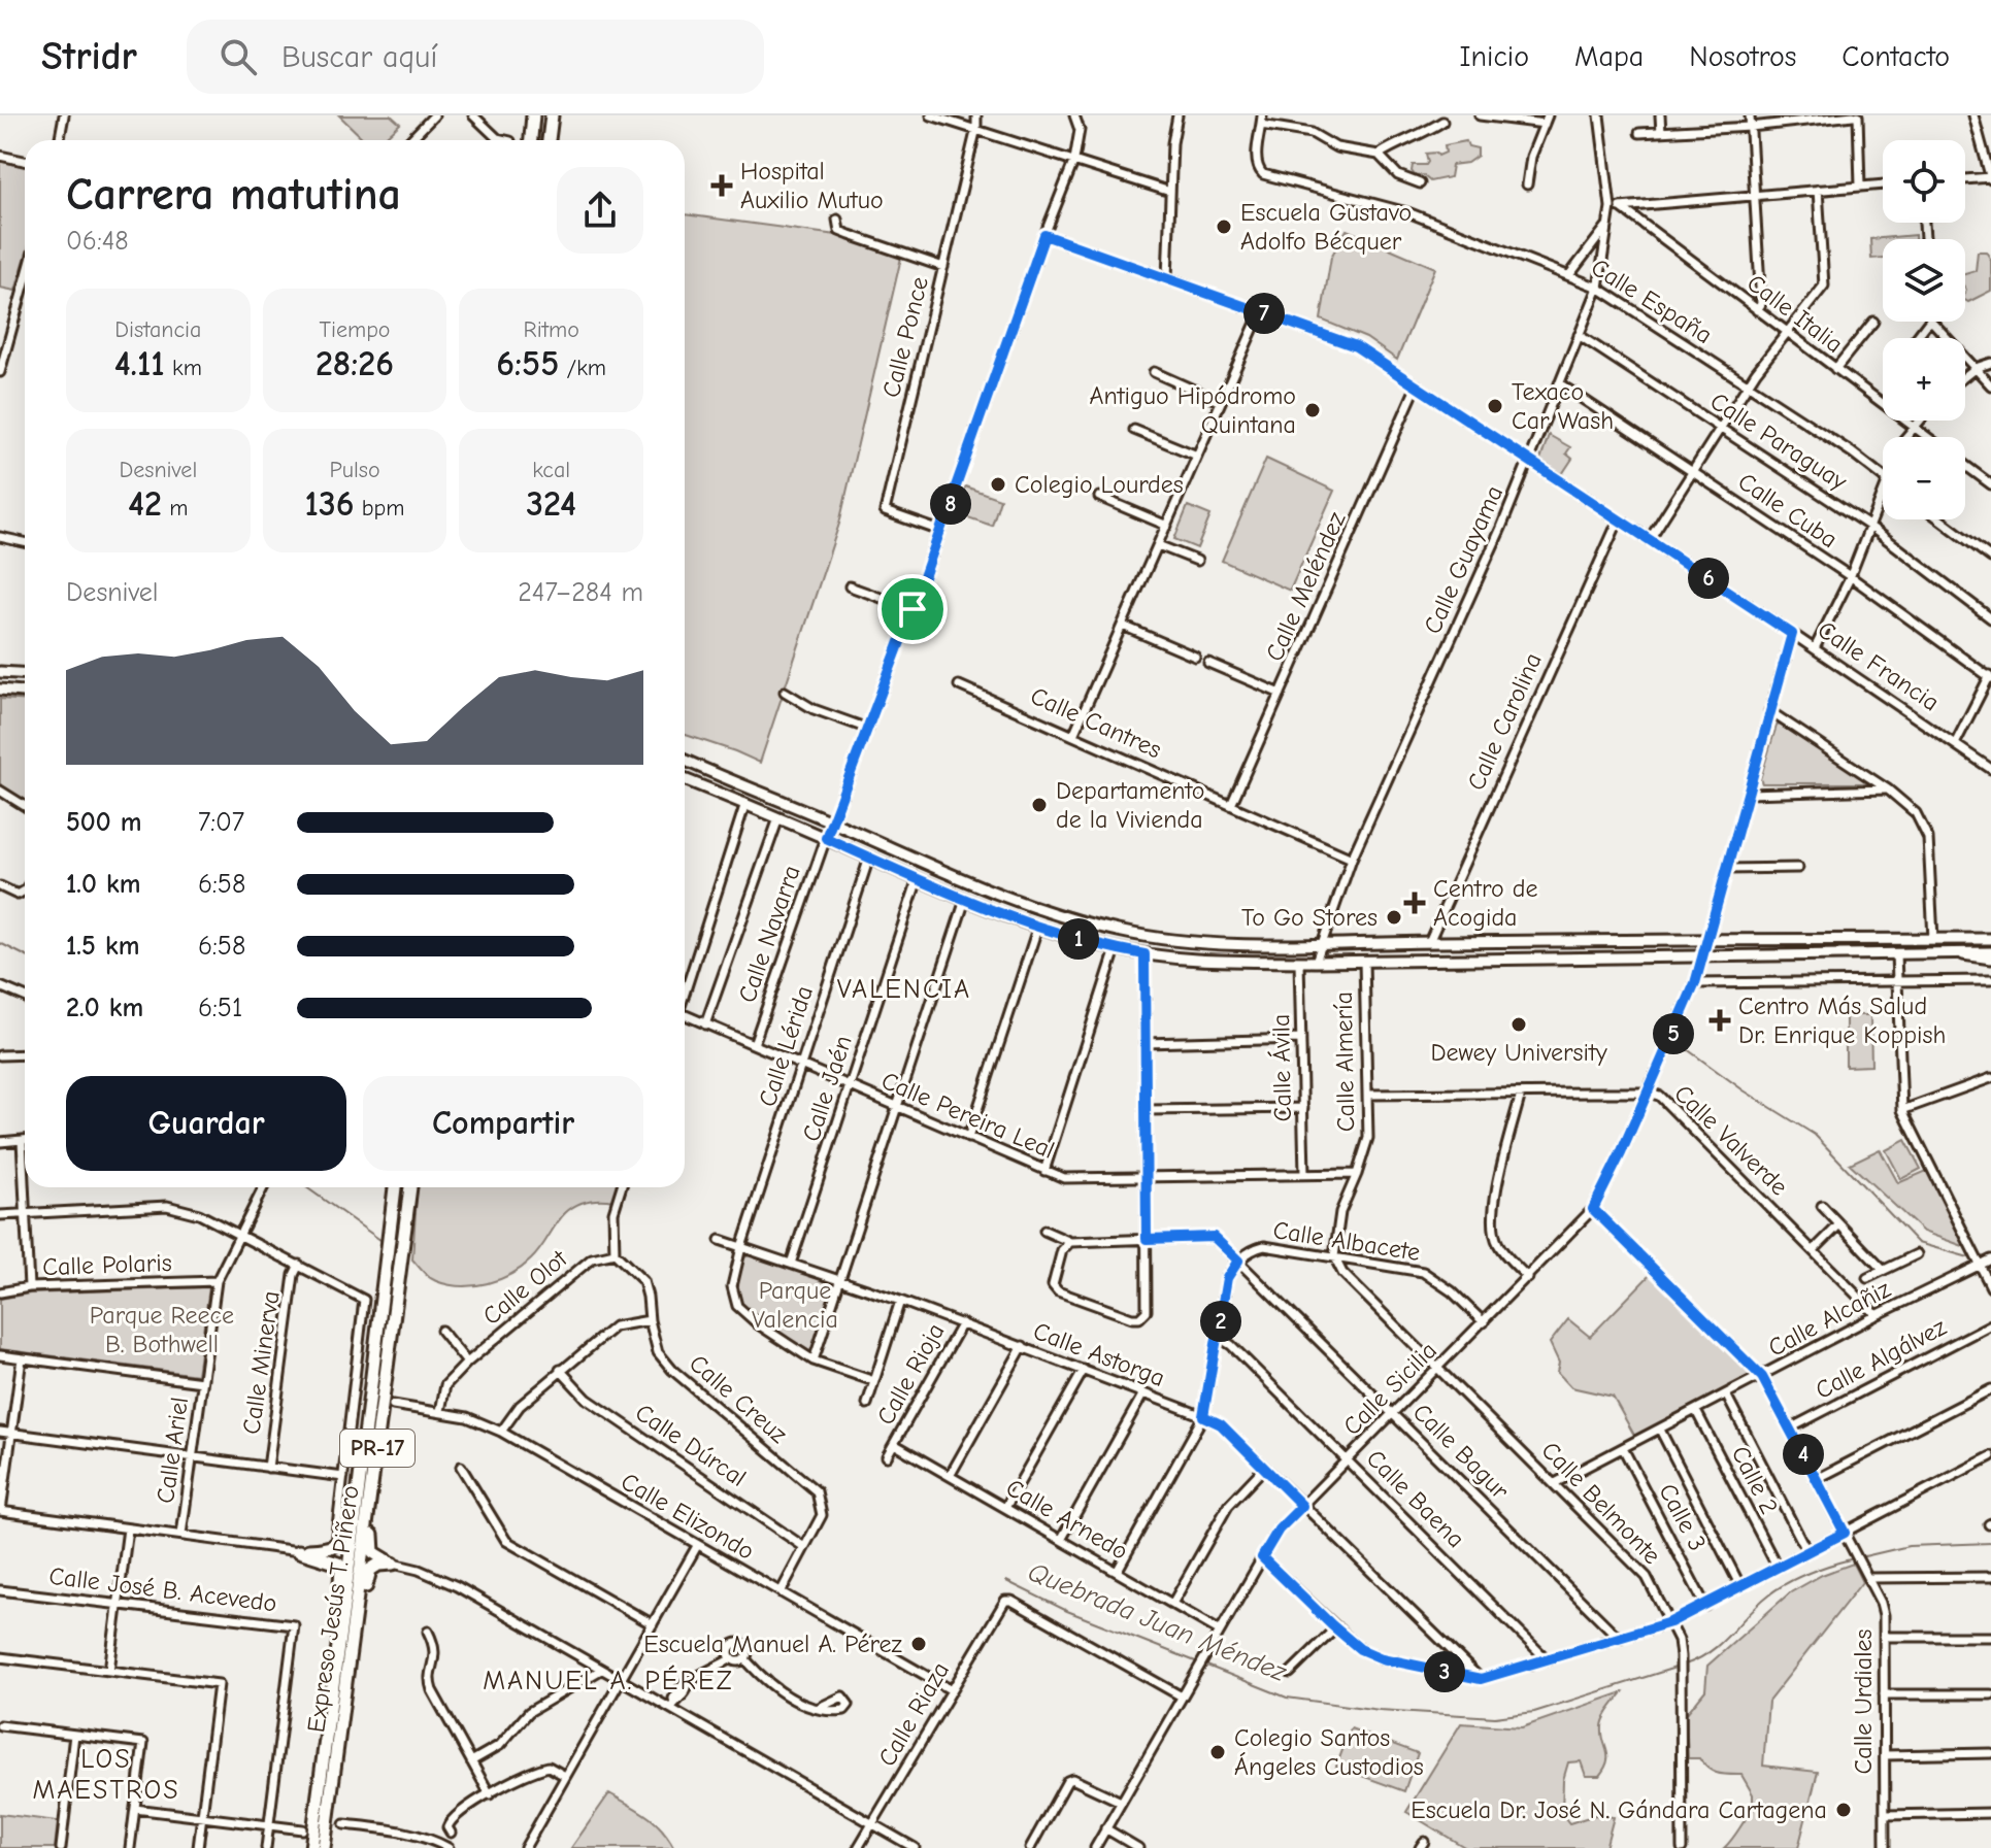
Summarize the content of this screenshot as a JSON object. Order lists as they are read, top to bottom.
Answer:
{
  "streets": {
    "highway": ["PR-17", "Expreso Jesús T. Piñero"],
    "street": [
      "Calle España",
      "Calle Italia",
      "Calle Ponce",
      "Calle Paraguay",
      "Calle Cuba",
      "Calle Guayama",
      "Calle Meléndez",
      "Calle Francia",
      "Calle Carolina",
      "Calle Cantres",
      "Calle Navarra",
      "Calle Lérida",
      "Calle Almería",
      "Calle Ávila",
      "Calle Jaén",
      "Calle Pereira Leal",
      "Calle Valverde",
      "Calle Albacete",
      "Calle Polaris",
      "Calle Olot",
      "Calle Alcañiz",
      "Calle Astorga",
      "Calle Algálvez",
      "Calle Minerva",
      "Calle Rioja",
      "Calle Sicilia",
      "Calle Creuz",
      "Calle Dúrcal",
      "Calle Ariel",
      "Calle Bagur",
      "Calle 2",
      "Calle Baena",
      "Calle Belmonte",
      "Calle Elizondo",
      "Calle 3",
      "Calle Arnedo",
      "Calle José B. Acevedo",
      "Calle Urdiales",
      "Calle Riaza"
    ]
  },
  "crossings": [
    ["Calle España", "Calle Guayama"],
    ["Calle Italia", "Calle Guayama"],
    ["Calle Ponce", "Calle Navarra"],
    ["Calle Paraguay", "Calle Guayama"],
    ["Calle Cuba", "Calle Guayama"],
    ["Calle Guayama", "Calle Francia"],
    ["Calle Guayama", "Calle Cantres"],
    ["Calle Meléndez", "Calle Francia"],
    ["Calle Meléndez", "Calle Cantres"],
    ["Calle Francia", "Calle Carolina"],
    ["Calle Francia", "Calle Navarra"],
    ["Calle Francia", "Calle Sicilia"],
    ["Calle Navarra", "Calle Pereira Leal"],
    ["Calle Lérida", "Calle Pereira Leal"],
    ["Calle Lérida", "Calle Astorga"],
    ["Calle Almería", "Calle Pereira Leal"],
    ["Calle Almería", "Calle Valverde"],
    ["Calle Almería", "Calle Albacete"],
    ["Calle Almería", "Calle Belmonte"],
    ["Calle Ávila", "Calle Pereira Leal"],
    ["Calle Jaén", "Calle Pereira Leal"],
    ["Calle Jaén", "Calle Astorga"],
    ["Calle Valverde", "Calle Alcañiz"],
    ["Calle Valverde", "Calle Sicilia"],
    ["Calle Albacete", "Calle Sicilia"],
    ["Calle Albacete", "Calle Bagur"],
    ["Calle Albacete", "Calle Belmonte"],
    ["Calle Polaris", "Calle Ariel"],
    ["Calle Olot", "Calle Creuz"],
    ["Calle Olot", "Calle Elizondo"],
    ["Calle Alcañiz", "Calle 2"],
    ["Calle Alcañiz", "Calle Belmonte"],
    ["Calle Alcañiz", "Calle 3"],
    ["Calle Alcañiz", "Calle Urdiales"],
    ["Calle Astorga", "Calle Rioja"],
    ["Calle Astorga", "Calle Sicilia"],
    ["Calle Algálvez", "Calle Urdiales"],
    ["Calle Rioja", "Calle Arnedo"],
    ["Calle Sicilia", "Calle Bagur"],
    ["Calle Sicilia", "Calle Baena"],
    ["Calle Sicilia", "Calle Belmonte"],
    ["Calle Sicilia", "Calle Arnedo"],
    ["Calle Sicilia", "Calle Urdiales"],
    ["Calle Sicilia", "Calle Riaza"],
    ["Calle Creuz", "Calle Dúrcal"],
    ["Calle Creuz", "Calle Elizondo"],
    ["Calle Elizondo", "Calle Riaza"]
  ],
  "districts": ["VALENCIA", "MANUEL A. PÉREZ", "LOS MAESTROS"],
  "water": ["Quebrada Juan Méndez"],
  "parks": ["Parque Valencia", "Parque Reece B. Bothwell"],
  "places": {
    "health": ["Hospital Auxilio Mutuo", "Centro de Acogida", "Centro Más Salud Dr. Enrique Koppish"],
    "other": [
      "Escuela Gustavo Adolfo Bécquer",
      "Texaco Car Wash",
      "Antiguo Hipódromo Quintana",
      "Colegio Lourdes",
      "Departamento de la Vivienda",
      "To Go Stores",
      "Dewey University",
      "Escuela Manuel A. Pérez",
      "Colegio Santos Ángeles Custodios",
      "Escuela Dr. José N. Gándara Cartagena"
    ]
  },
  "page": {
    "header": "Stridr",
    "search": "Buscar aquí",
    "nav": [
      "Inicio",
      "Mapa",
      "Nosotros",
      "Contacto"
    ],
    "map_buttons": ["+", "−"],
    "heading": ["Carrera matutina", "06:48"],
    "stats": [
      ["Distancia", "4.11 km"],
      ["Tiempo", "28:26"],
      ["Ritmo", "6:55 /km"],
      ["Desnivel", "42 m"],
      ["Pulso", "136 bpm"],
      ["kcal", "324"]
    ],
    "pins": [
      "7",
      "8",
      "6",
      "1",
      "5",
      "2",
      "4",
      "3"
    ],
    "chart": ["Desnivel", "247–284 m"],
    "list": [
      {
        "name": "500 m",
        "note": "7:07"
      },
      {
        "name": "1.0 km",
        "note": "6:58"
      },
      {
        "name": "1.5 km",
        "note": "6:58"
      },
      {
        "name": "2.0 km",
        "note": "6:51"
      }
    ],
    "buttons": ["Guardar", "Compartir"]
  }
}
